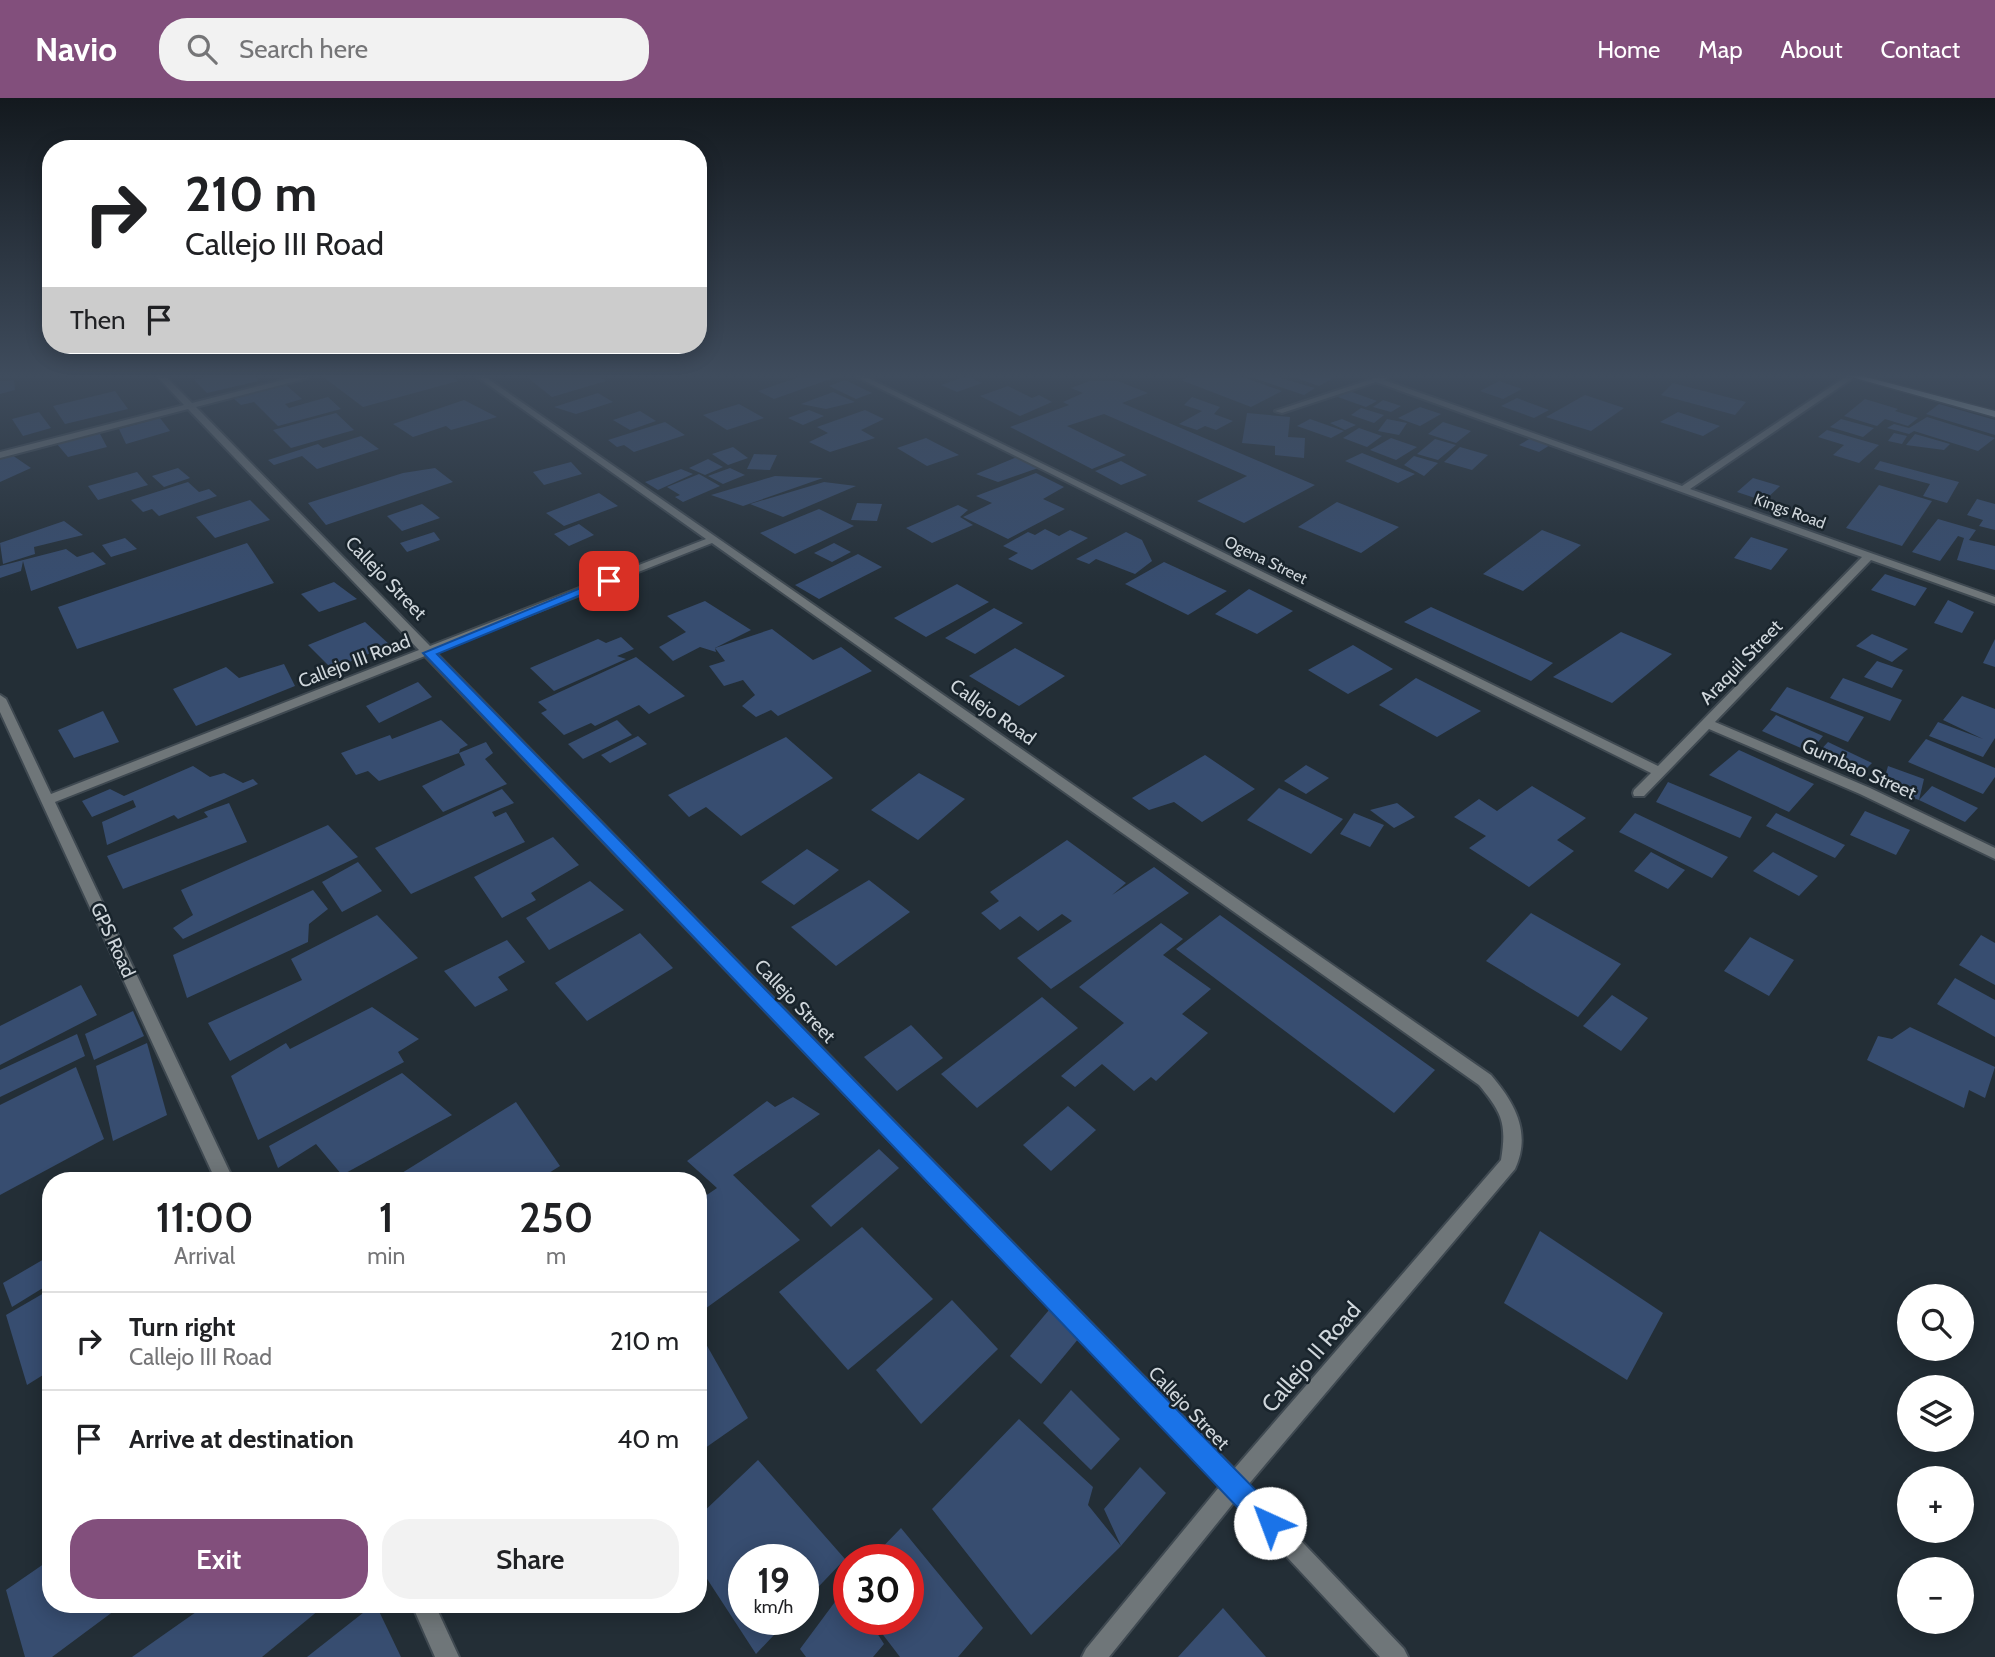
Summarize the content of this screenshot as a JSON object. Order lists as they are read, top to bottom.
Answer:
{
  "streets": {
    "street": [
      "Kings Road",
      "Ogena Street",
      "Callejo Street",
      "Callejo III Road",
      "Araquil Street",
      "Callejo Road",
      "Gumbao Street",
      "GPS Road",
      "Callejo II Road"
    ]
  },
  "crossings": [
    ["Kings Road", "Araquil Street"],
    ["Ogena Street", "Araquil Street"],
    ["Callejo Street", "Callejo III Road"],
    ["Callejo Street", "Callejo II Road"],
    ["Callejo III Road", "Callejo Road"],
    ["Callejo III Road", "GPS Road"],
    ["Araquil Street", "Gumbao Street"],
    ["Callejo Road", "Callejo II Road"]
  ],
  "page": {
    "header": "Navio",
    "search": "Search here",
    "nav": [
      "Home",
      "Map",
      "About",
      "Contact"
    ],
    "turn": ["210 m", "Callejo III Road"],
    "then": "Then",
    "eta": [
      "11:00",
      "Arrival",
      "1",
      "min",
      "250",
      "m"
    ],
    "map_buttons": ["+", "−"],
    "list": [
      {
        "name": "Turn right",
        "note": "Callejo III Road",
        "value": "210 m"
      },
      {
        "name": "Arrive at destination",
        "value": "40 m"
      }
    ],
    "buttons": ["Exit", "Share"],
    "speed": "19 km/h",
    "limit": "30"
  }
}
